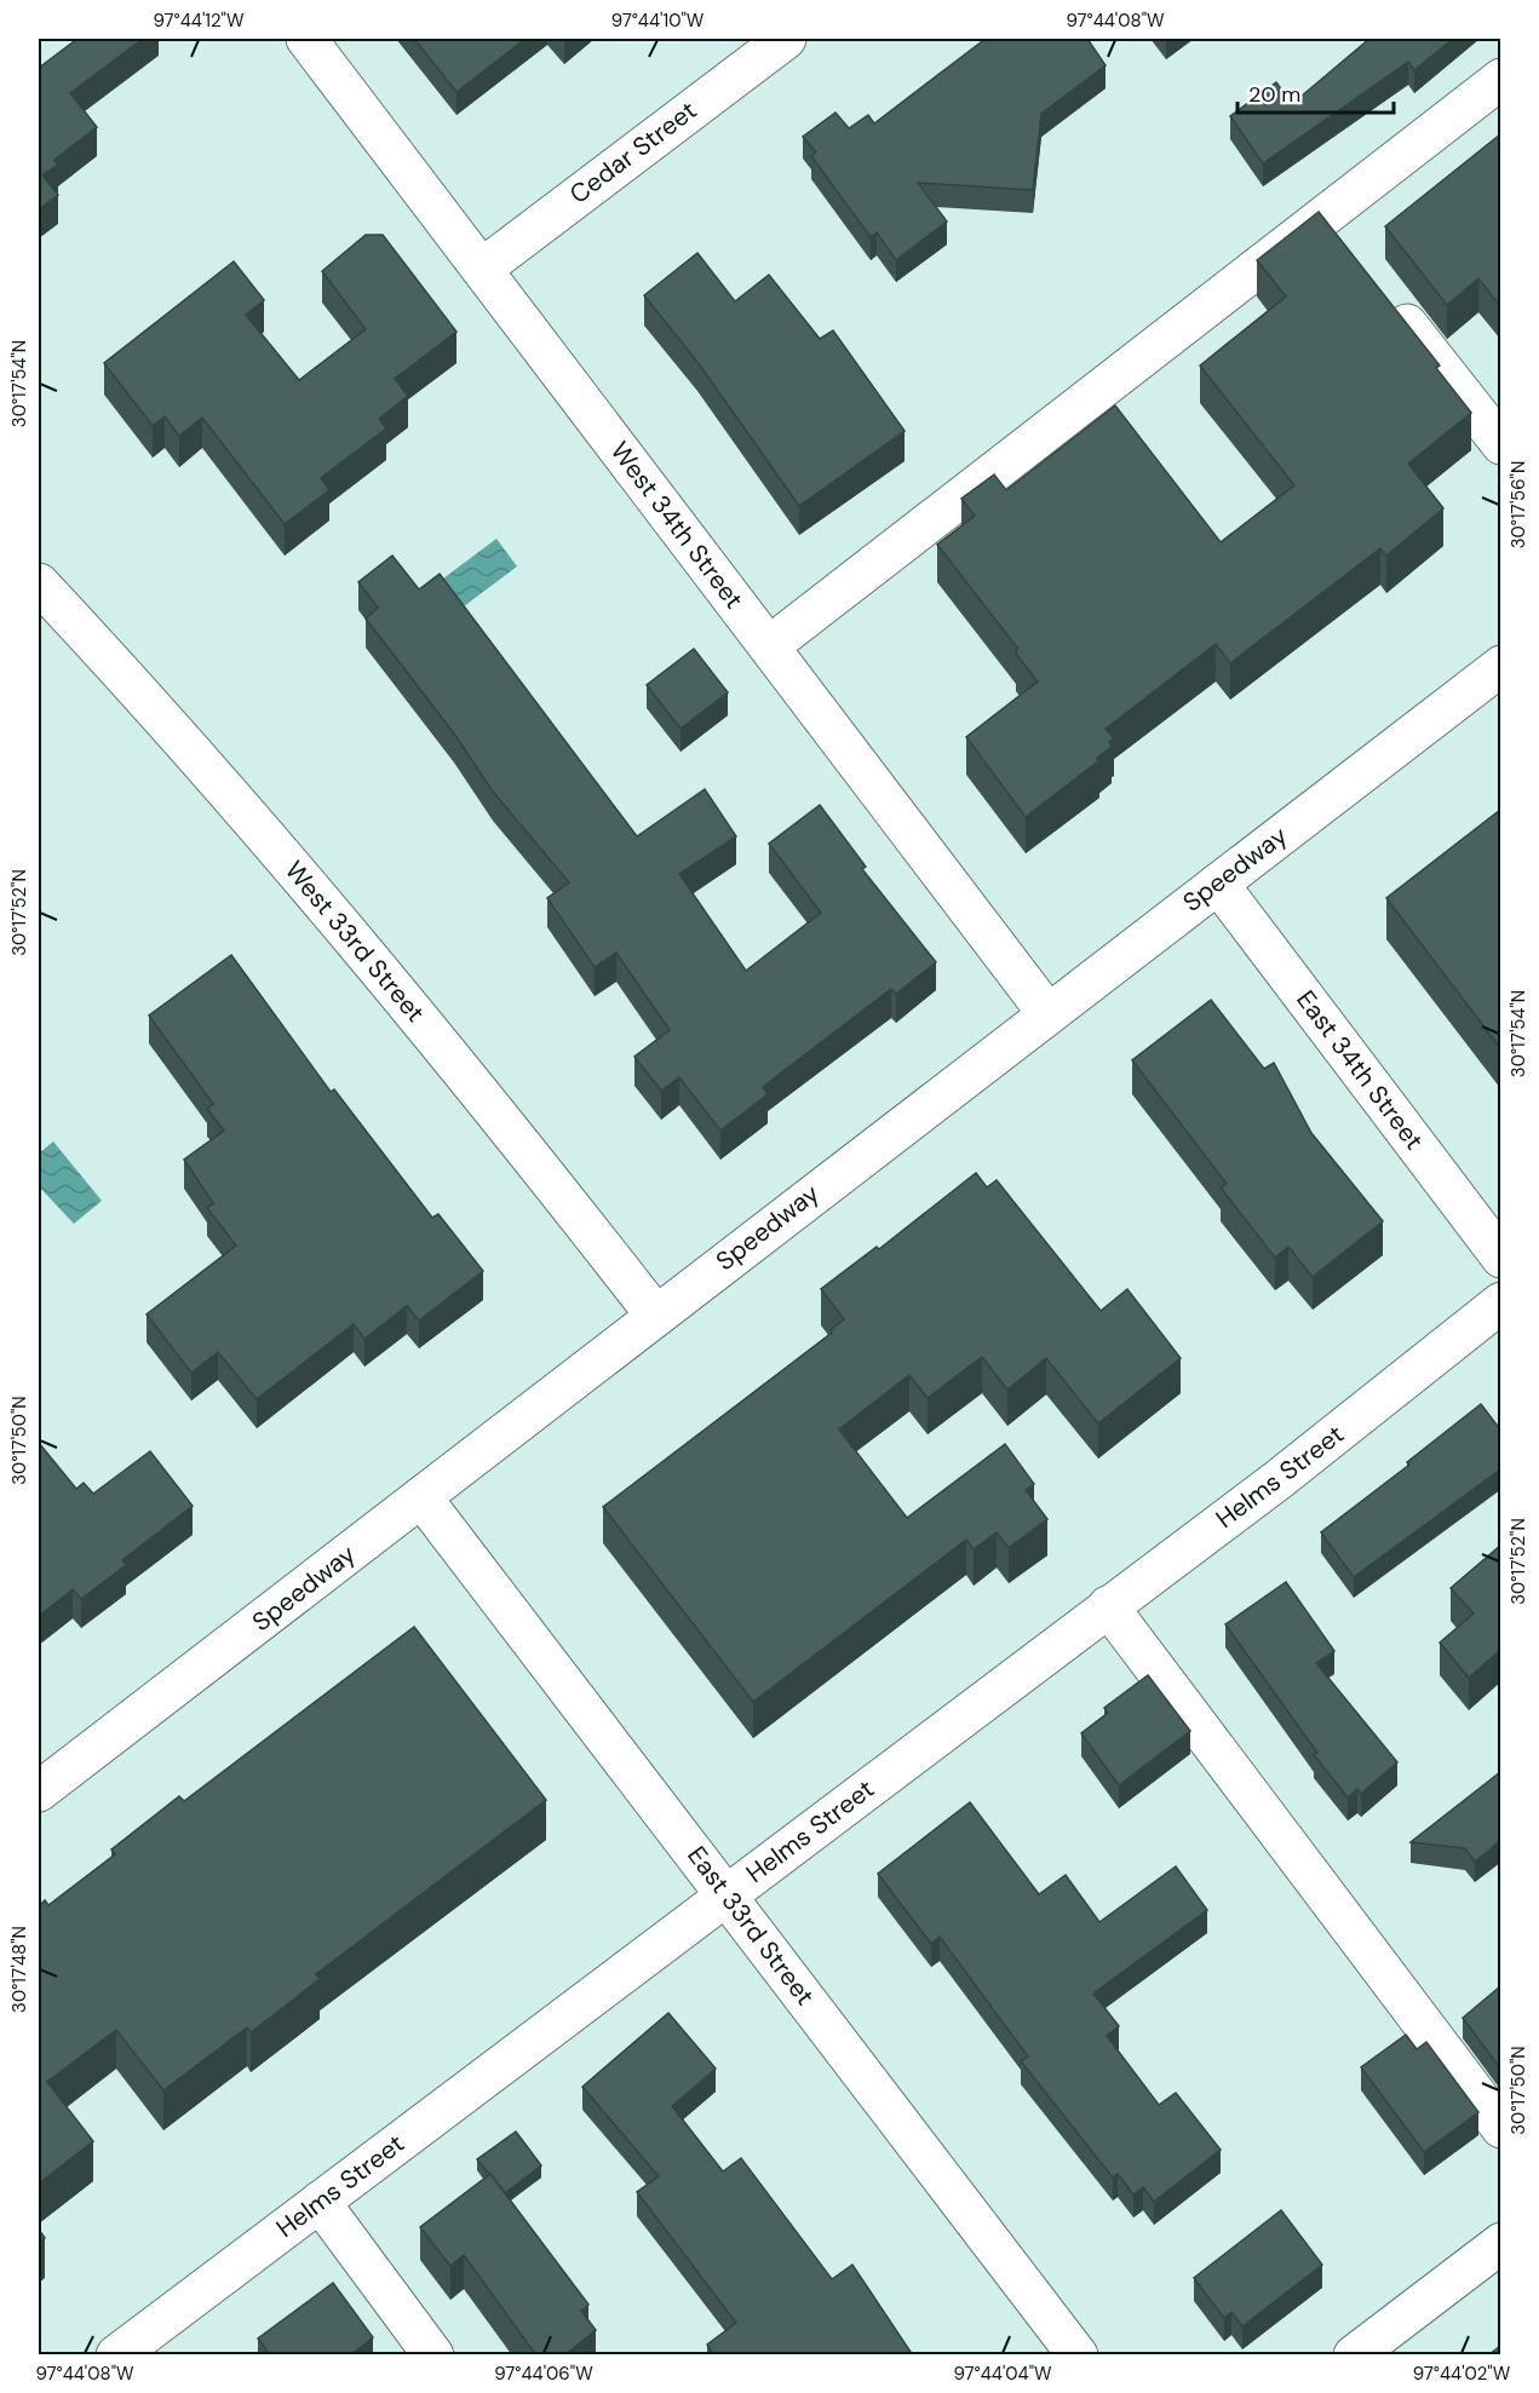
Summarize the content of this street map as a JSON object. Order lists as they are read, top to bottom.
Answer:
{
  "streets": {
    "street": [
      "Cedar Street",
      "West 34th Street",
      "Speedway",
      "West 33rd Street",
      "East 34th Street",
      "Helms Street",
      "East 33rd Street"
    ]
  },
  "crossings": [
    ["Cedar Street", "West 34th Street"],
    ["West 34th Street", "Speedway"],
    ["Speedway", "West 33rd Street"],
    ["Speedway", "East 34th Street"],
    ["Speedway", "East 33rd Street"],
    ["Helms Street", "East 33rd Street"]
  ],
  "scale_bar": "20 m",
  "coordinates": [
    "97°44'12\"W",
    "97°44'10\"W",
    "97°44'08\"W",
    "30°17'54\"N",
    "30°17'56\"N",
    "30°17'52\"N",
    "30°17'50\"N",
    "30°17'48\"N",
    "97°44'06\"W",
    "97°44'04\"W",
    "97°44'02\"W"
  ]
}
